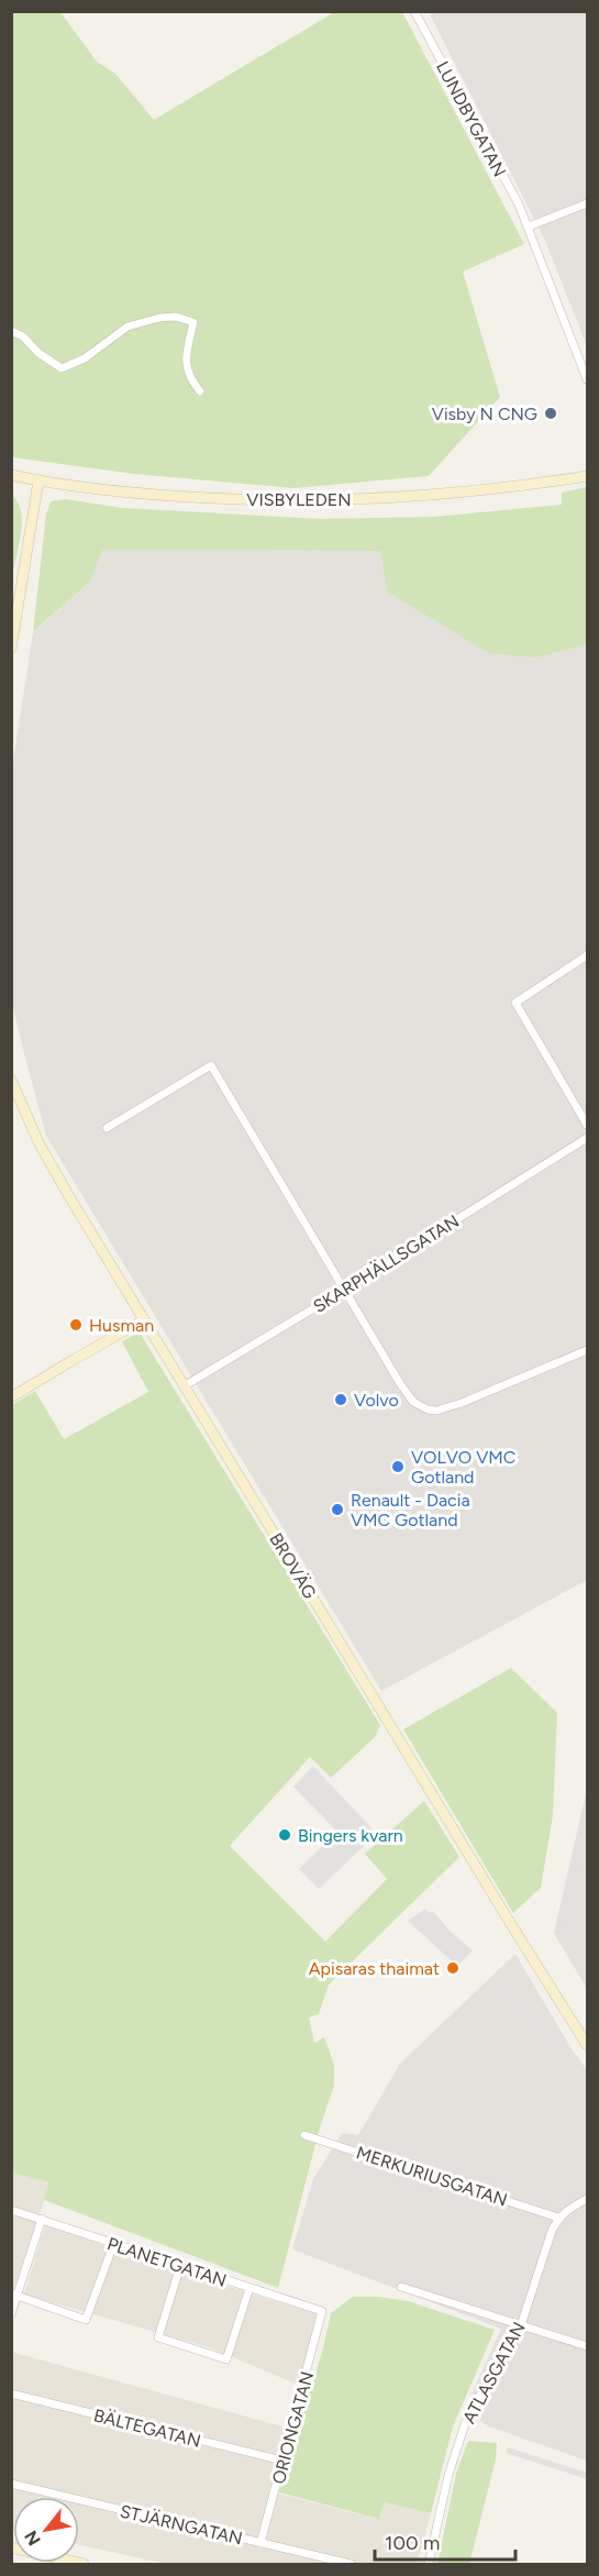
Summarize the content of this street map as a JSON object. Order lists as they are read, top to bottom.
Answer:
{
  "streets": {
    "main road": ["VISBYLEDEN", "BROVÄG"],
    "street": [
      "LUNDBYGATAN",
      "SKARPHÄLLSGATAN",
      "MERKURIUSGATAN",
      "PLANETGATAN",
      "ATLASGATAN",
      "BÄLTEGATAN",
      "ORIONGATAN",
      "STJÄRNGATAN"
    ]
  },
  "crossings": [
    ["SKARPHÄLLSGATAN", "BROVÄG"],
    ["MERKURIUSGATAN", "ATLASGATAN"],
    ["PLANETGATAN", "ORIONGATAN"],
    ["BÄLTEGATAN", "ORIONGATAN"],
    ["ORIONGATAN", "STJÄRNGATAN"]
  ],
  "places": [
    "Visby N CNG",
    "Husman",
    "Volvo",
    "VOLVO VMC Gotland",
    "Renault - Dacia VMC Gotland",
    "Bingers kvarn",
    "Apisaras thaimat"
  ],
  "scale_bar": "100 m",
  "north": "bottom left"
}
